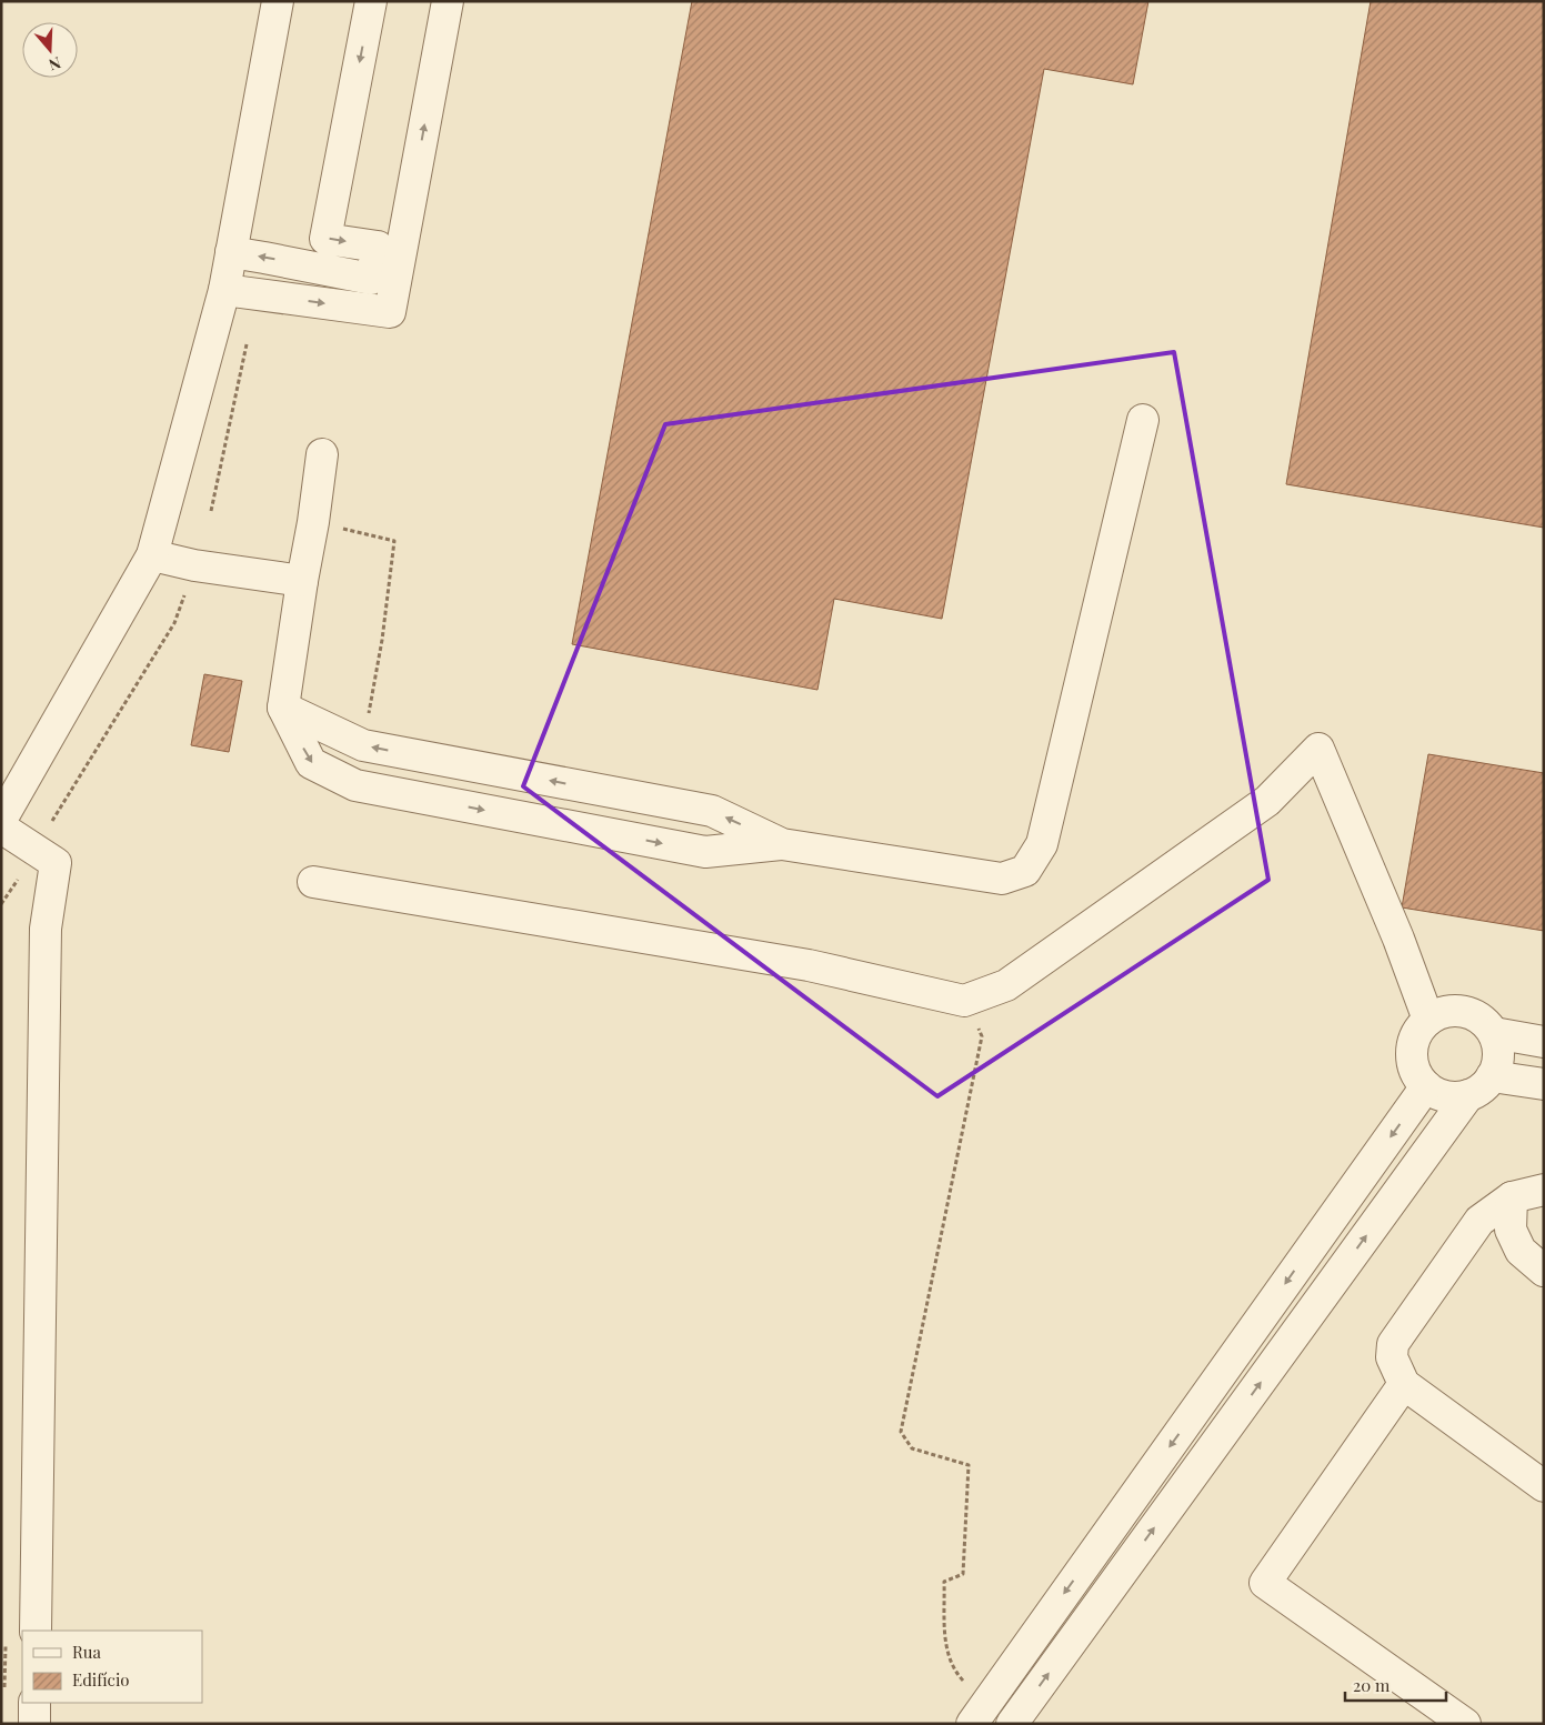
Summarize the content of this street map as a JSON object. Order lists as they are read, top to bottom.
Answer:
{
  "legend": ["Rua", "Edifício"],
  "scale_bar": "20 m",
  "north": "bottom"
}
